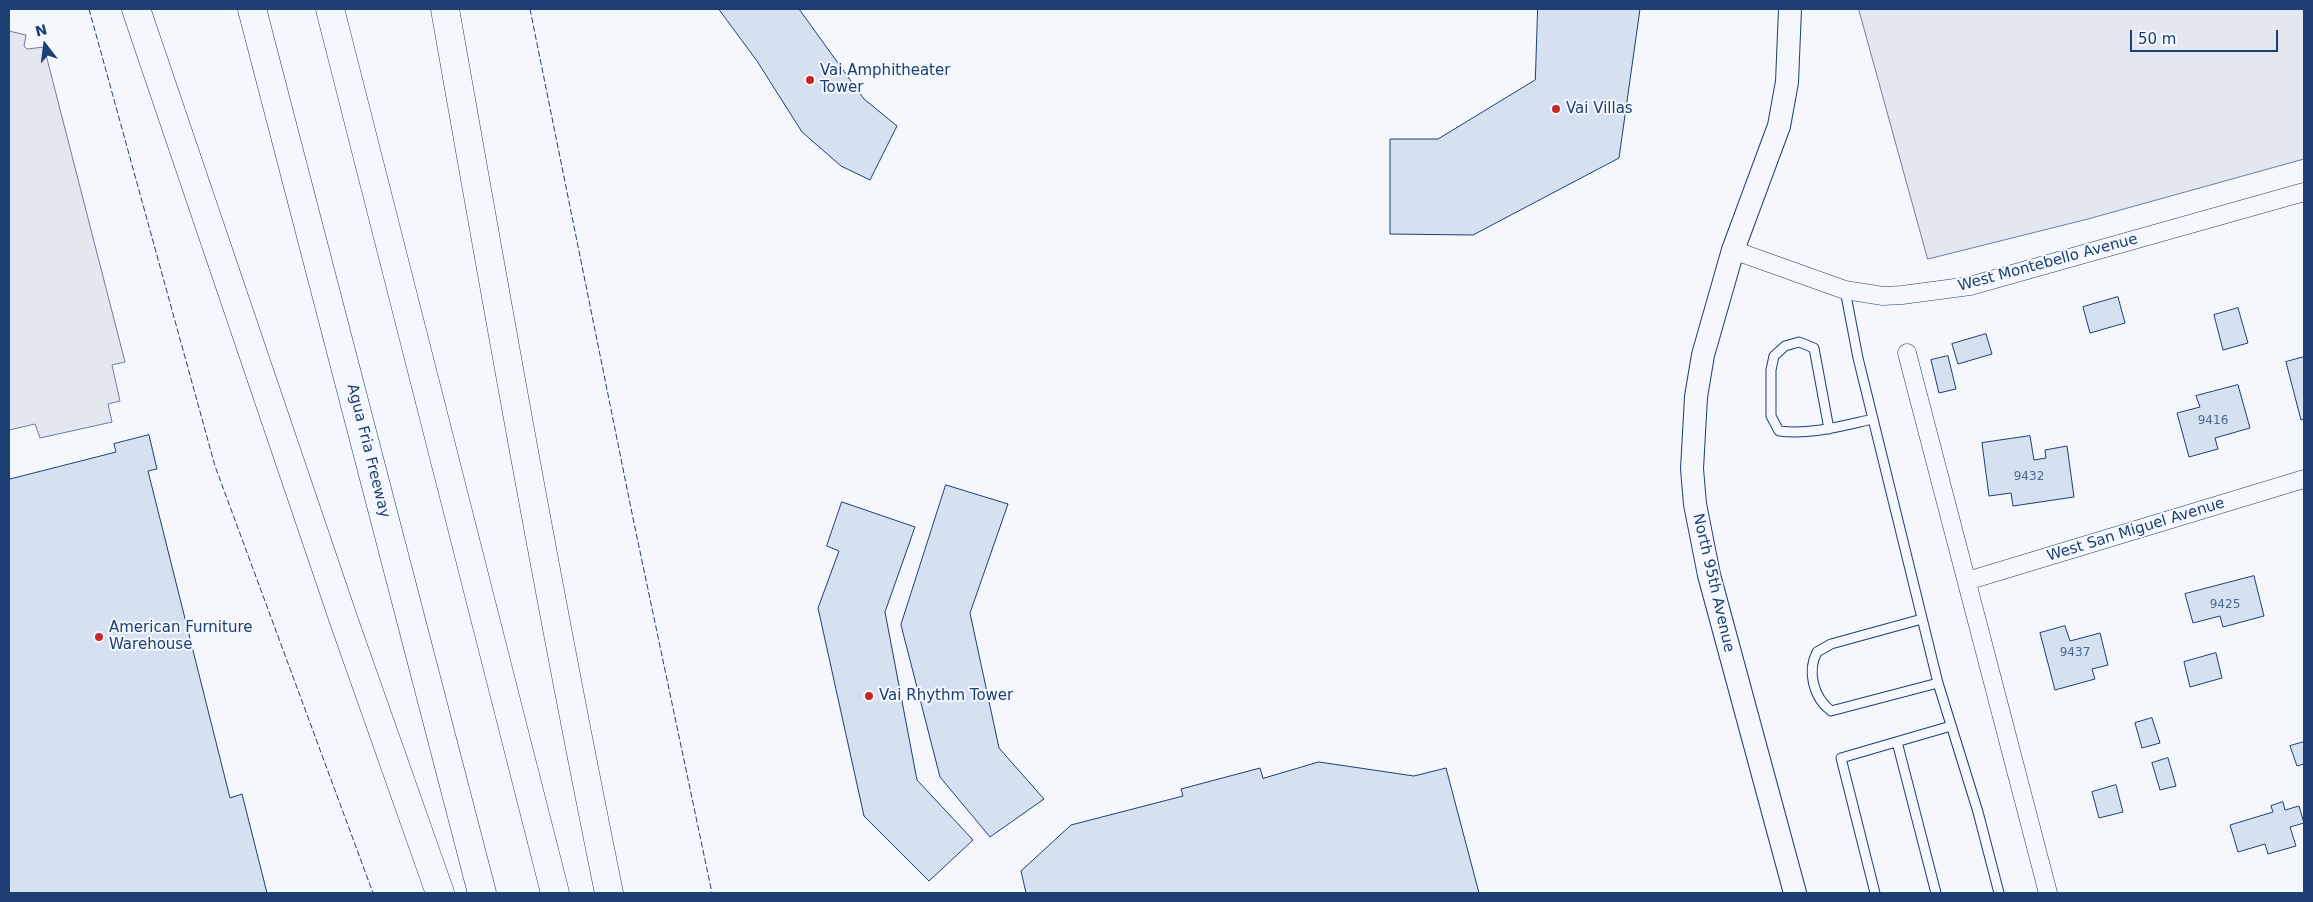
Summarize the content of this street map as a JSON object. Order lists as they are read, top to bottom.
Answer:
{
  "streets": {
    "highway": ["Agua Fria Freeway"],
    "street": ["West Montebello Avenue", "West San Miguel Avenue", "North 95th Avenue"]
  },
  "crossings": [
    ["West Montebello Avenue", "North 95th Avenue"]
  ],
  "places": [
    "Vai Amphitheater Tower",
    "Vai Villas",
    "American Furniture Warehouse",
    "Vai Rhythm Tower"
  ],
  "house_numbers": [
    "9416",
    "9432",
    "9425",
    "9437"
  ],
  "scale_bar": "50 m",
  "north": "top"
}
